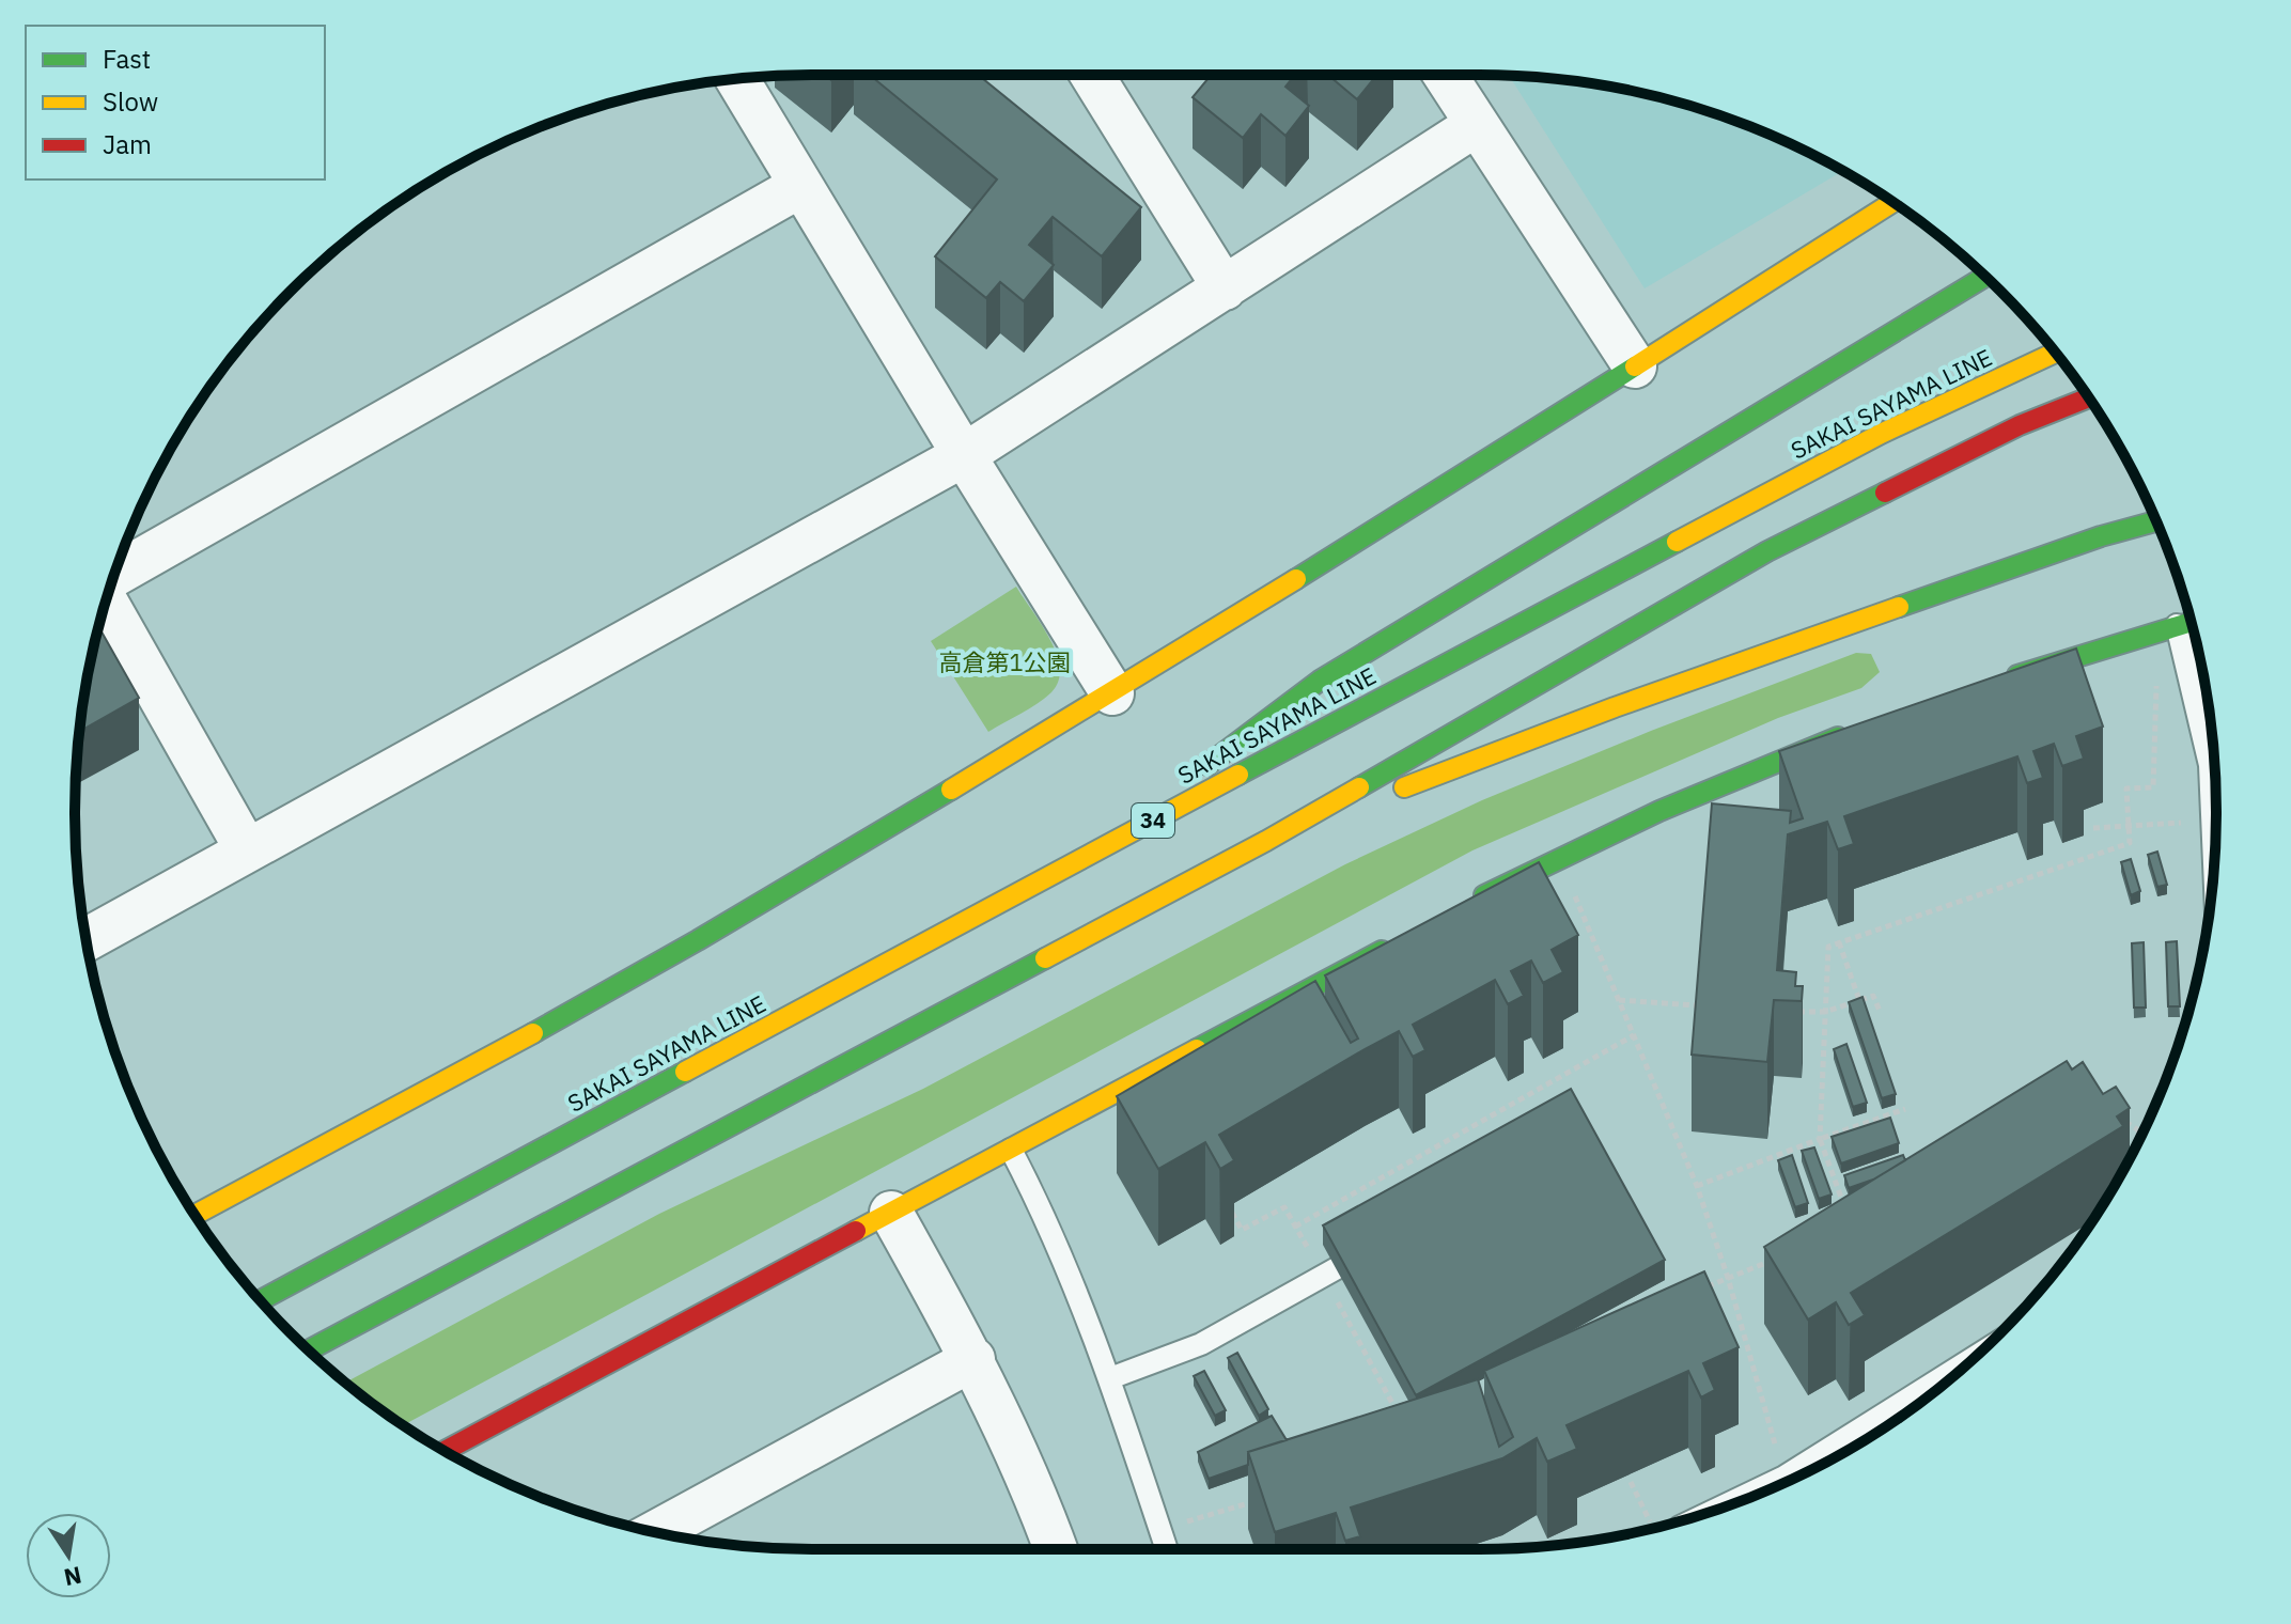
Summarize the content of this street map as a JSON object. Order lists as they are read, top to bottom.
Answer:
{
  "streets": {
    "main road": ["SAKAI SAYAMA LINE", "34"]
  },
  "parks": ["高倉第1公園"],
  "legend": ["Fast", "Slow", "Jam"],
  "north": "bottom"
}
